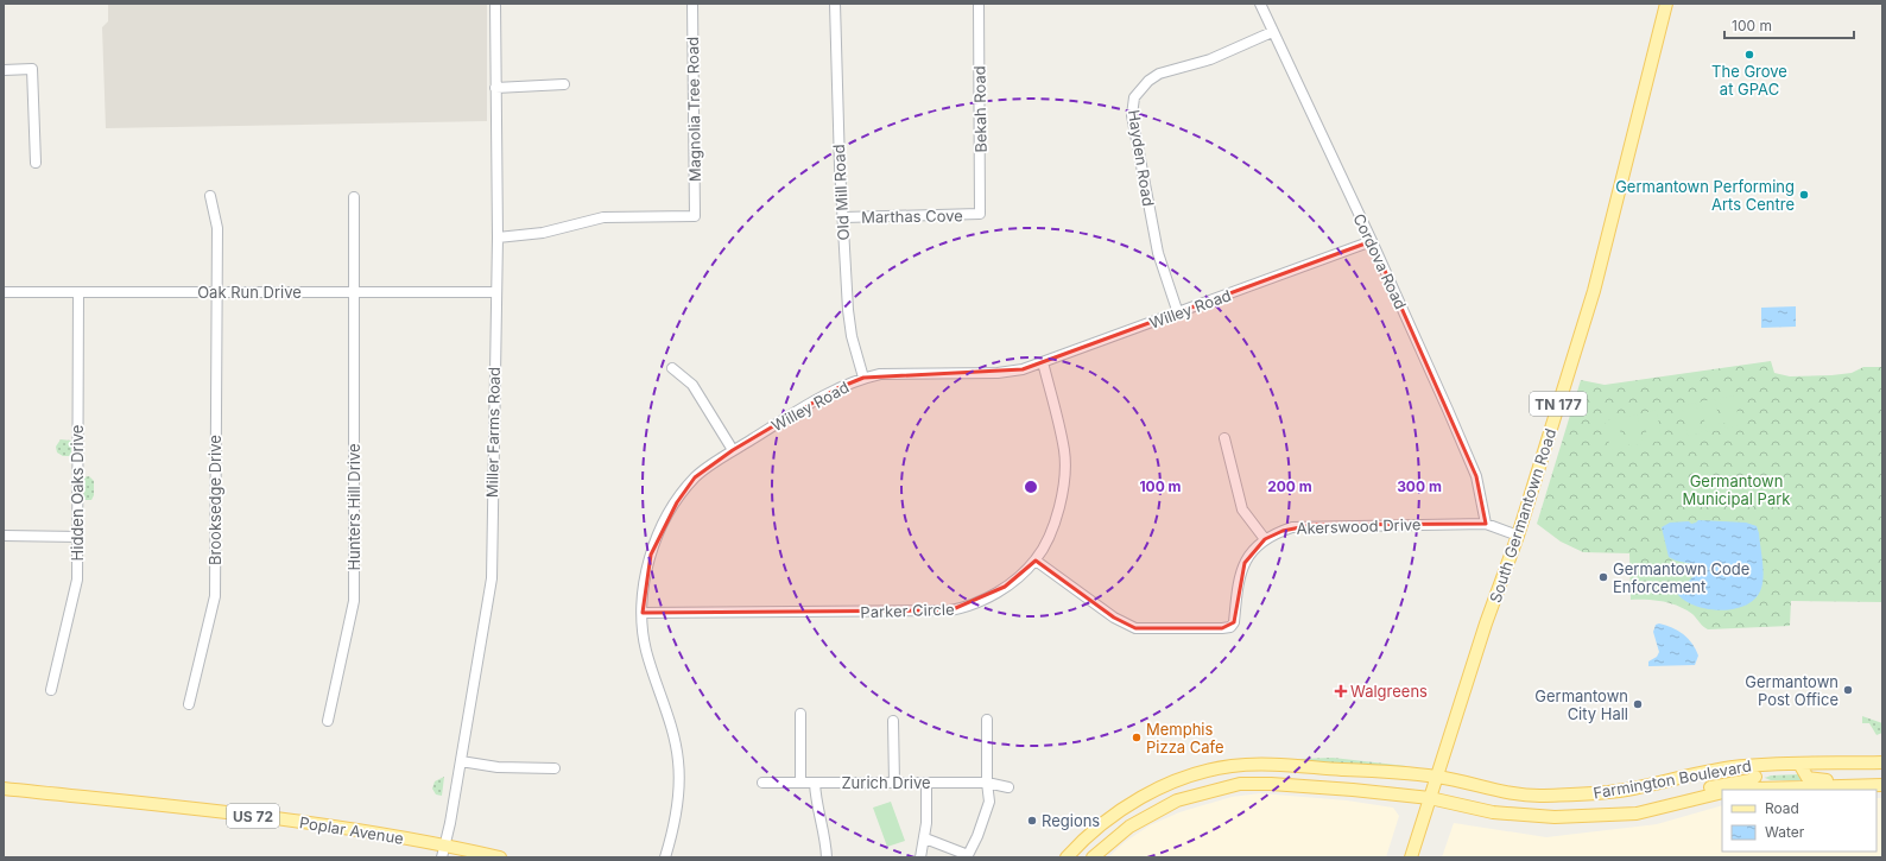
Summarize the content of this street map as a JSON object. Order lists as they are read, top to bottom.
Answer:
{
  "streets": {
    "main road": [
      "TN 177",
      "South Germantown Road",
      "Farmington Boulevard",
      "US 72",
      "Poplar Avenue"
    ],
    "street": [
      "Magnolia Tree Road",
      "Bekah Road",
      "Hayden Road",
      "Old Mill Road",
      "Marthas Cove",
      "Cordova Road",
      "Oak Run Drive",
      "Willey Road",
      "Miller Farms Road",
      "Hidden Oaks Drive",
      "Brooksedge Drive",
      "Hunters Hill Drive",
      "Akerswood Drive",
      "Parker Circle",
      "Zurich Drive"
    ]
  },
  "crossings": [
    ["Magnolia Tree Road", "Miller Farms Road"],
    ["Bekah Road", "Marthas Cove"],
    ["Hayden Road", "Cordova Road"],
    ["Hayden Road", "Willey Road"],
    ["Old Mill Road", "Marthas Cove"],
    ["Old Mill Road", "Willey Road"],
    ["Cordova Road", "Willey Road"],
    ["Cordova Road", "Akerswood Drive"],
    ["Oak Run Drive", "Miller Farms Road"],
    ["Oak Run Drive", "Hidden Oaks Drive"],
    ["Oak Run Drive", "Brooksedge Drive"],
    ["Oak Run Drive", "Hunters Hill Drive"],
    ["Willey Road", "Parker Circle"],
    ["Miller Farms Road", "Poplar Avenue"],
    ["South Germantown Road", "Akerswood Drive"],
    ["South Germantown Road", "Farmington Boulevard"],
    ["Akerswood Drive", "Parker Circle"]
  ],
  "parks": ["Germantown Municipal Park"],
  "places": {
    "other": [
      "The Grove at GPAC",
      "Germantown Performing Arts Centre",
      "Germantown Code Enforcement",
      "Germantown Post Office",
      "Germantown City Hall",
      "Memphis Pizza Cafe",
      "Regions"
    ],
    "health": ["Walgreens"]
  },
  "legend": ["Road", "Water"],
  "scale_bar": "100 m",
  "rings": ["100 m", "200 m", "300 m"]
}
